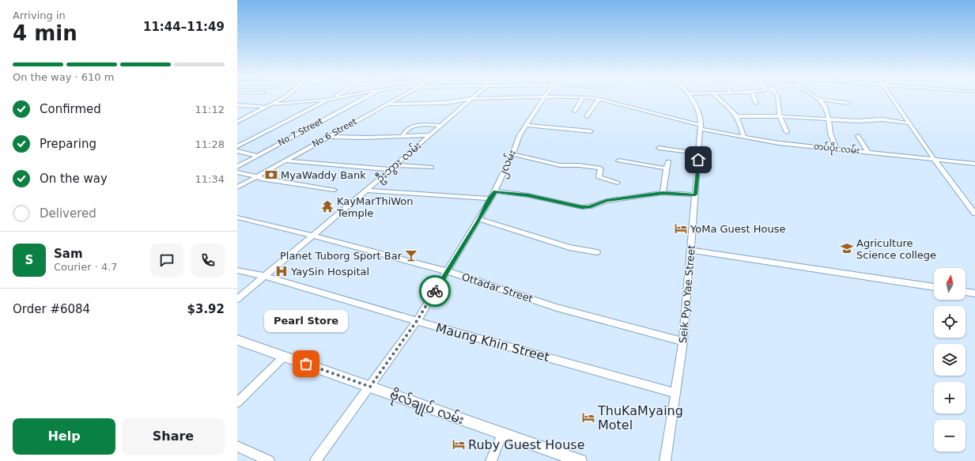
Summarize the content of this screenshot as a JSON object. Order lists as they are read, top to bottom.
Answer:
{
  "streets": {
    "main road": ["ဗိုလ်ချုပ် လမ်း"],
    "street": [
      "No 7 Street",
      "No 6 Street",
      "တပ်ပိုး လမ်း",
      "ဦးဘွား လမ်း",
      "၂လမ်း",
      "Ottadar Street",
      "Seik Pyo Yae Street",
      "Maung Khin Street"
    ]
  },
  "crossings": [
    ["No 6 Street", "တပ်ပိုး လမ်း"],
    ["တပ်ပိုး လမ်း", "Seik Pyo Yae Street"],
    ["ဦးဘွား လမ်း", "Ottadar Street"],
    ["ဦးဘွား လမ်း", "Maung Khin Street"],
    ["၂လမ်း", "Ottadar Street"],
    ["၂လမ်း", "Maung Khin Street"],
    ["၂လမ်း", "ဗိုလ်ချုပ် လမ်း"],
    ["Ottadar Street", "Seik Pyo Yae Street"],
    ["Seik Pyo Yae Street", "Maung Khin Street"]
  ],
  "places": {
    "bank": ["MyaWaddy Bank"],
    "temple": ["KayMarThiWon Temple"],
    "hotel": ["YoMa Guest House", "ThuKaMyaing Motel", "Ruby Guest House"],
    "school or university": ["Agriculture Science college"],
    "bar": ["Planet Tuborg Sport Bar"],
    "hospital": ["YaySin Hospital"],
    "other": ["Pearl Store"]
  },
  "north": "top",
  "page": {
    "heading": ["4 min", "Arriving in", "11:44–11:49"],
    "panel": [
      "Sam",
      "Courier · 4.7",
      "Order #6084",
      "$3.92"
    ],
    "bar": "On the way · 610 m",
    "list": [
      ["Confirmed", "11:12"],
      ["Preparing", "11:28"],
      ["On the way", "11:34"],
      "Delivered"
    ],
    "round": "S",
    "map_buttons": ["+", "−"],
    "bubble": "Pearl Store",
    "buttons": ["Help", "Share"]
  }
}
